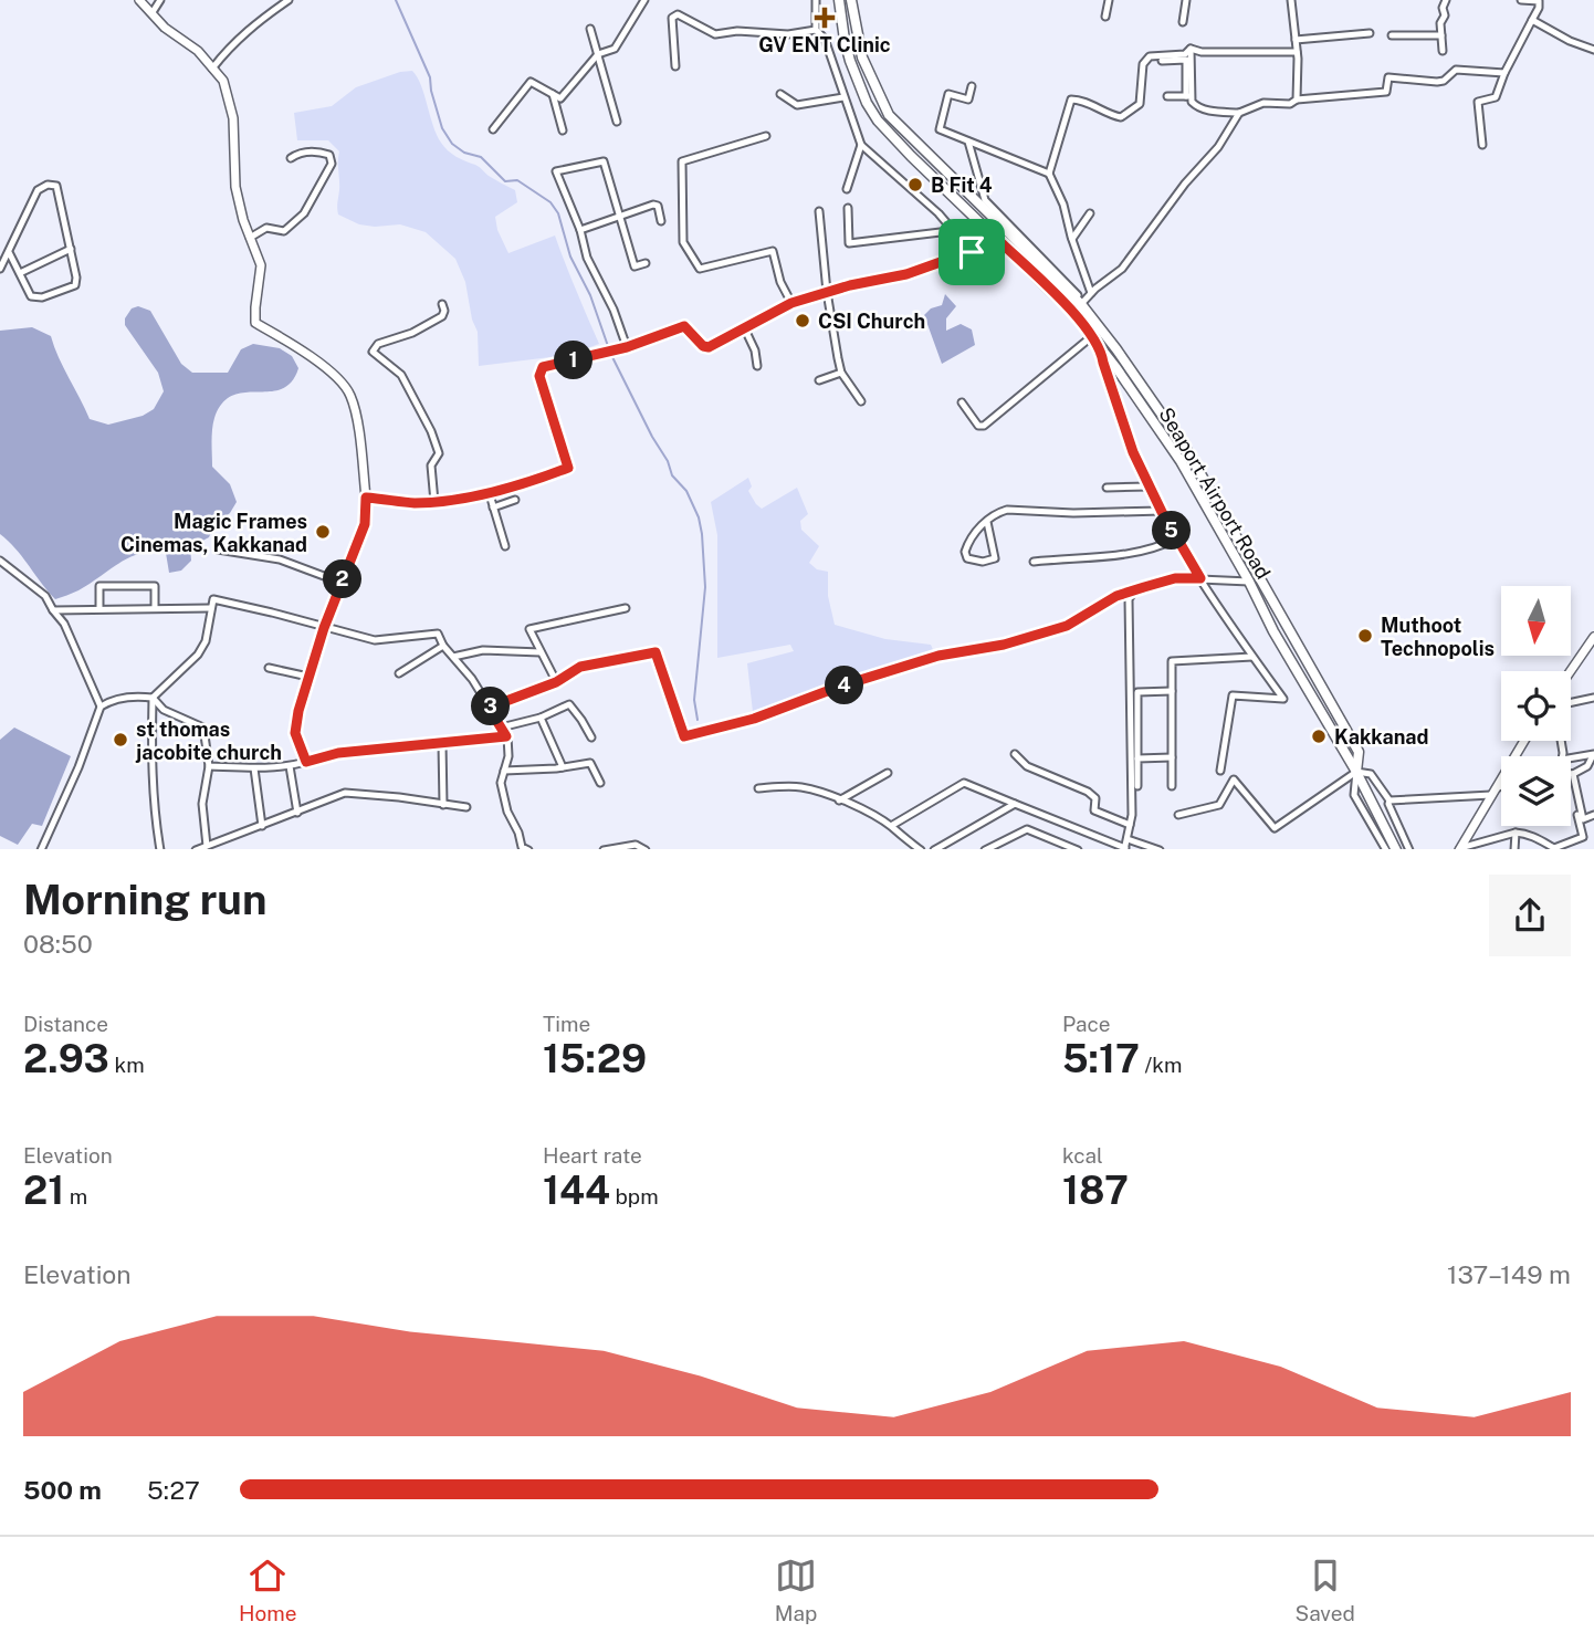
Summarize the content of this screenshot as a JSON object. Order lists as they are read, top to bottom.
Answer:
{
  "streets": {
    "main road": ["Seaport Airport Road"]
  },
  "places": {
    "health": ["GV ENT Clinic"],
    "other": [
      "B Fit 4",
      "CSI Church",
      "Magic Frames Cinemas, Kakkanad",
      "Muthoot Technopolis",
      "Kakkanad",
      "st thomas jacobite church"
    ]
  },
  "north": "bottom",
  "page": {
    "pins": [
      "1",
      "5",
      "2",
      "4",
      "3"
    ],
    "heading": ["Morning run", "08:50"],
    "stats": [
      ["Distance", "2.93 km"],
      ["Time", "15:29"],
      ["Pace", "5:17 /km"],
      ["Elevation", "21 m"],
      ["Heart rate", "144 bpm"],
      ["kcal", "187"]
    ],
    "chart": ["Elevation", "137–149 m"],
    "list": [
      {
        "name": "500 m",
        "note": "5:27"
      }
    ],
    "tabs": ["Home", "Map", "Saved"]
  }
}
